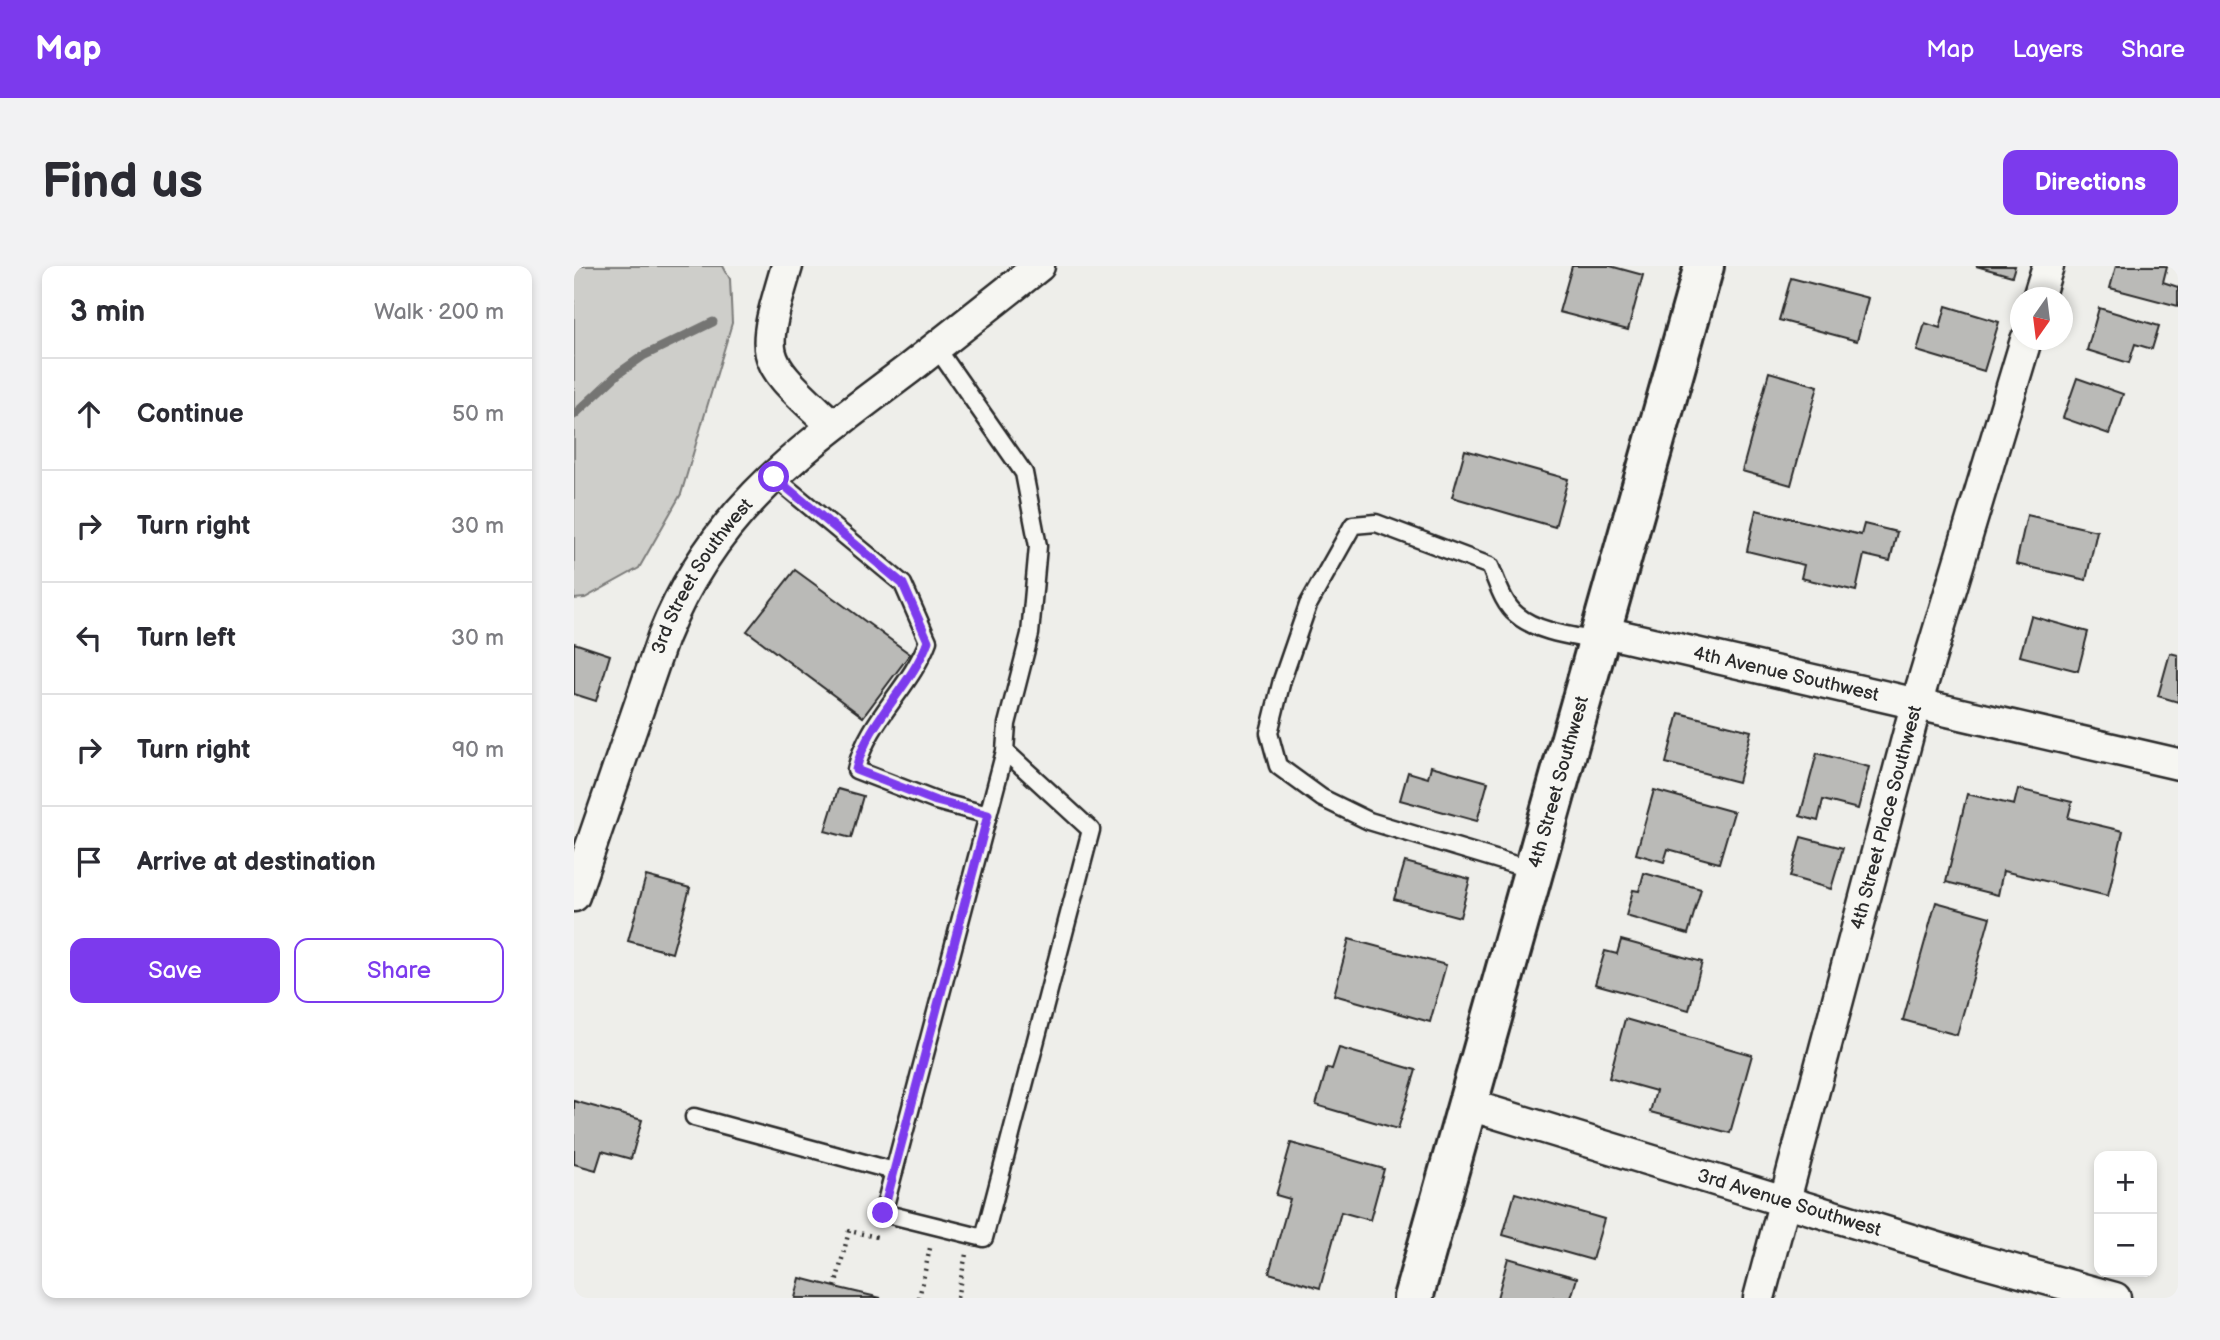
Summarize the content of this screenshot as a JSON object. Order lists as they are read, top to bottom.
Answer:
{
  "streets": {
    "main road": ["4th Street Southwest"],
    "street": [
      "3rd Street Southwest",
      "4th Avenue Southwest",
      "4th Street Place Southwest",
      "3rd Avenue Southwest"
    ]
  },
  "crossings": [
    ["4th Avenue Southwest", "4th Street Southwest"],
    ["4th Avenue Southwest", "4th Street Place Southwest"],
    ["4th Street Southwest", "3rd Avenue Southwest"],
    ["4th Street Place Southwest", "3rd Avenue Southwest"]
  ],
  "north": "bottom",
  "page": {
    "header": "Map",
    "nav": ["Map", "Layers", "Share"],
    "buttons": [
      "Directions",
      ["Save", "Share"]
    ],
    "title": "Find us",
    "heading": ["3 min", "Walk · 200 m"],
    "list": [
      ["Continue", "50 m"],
      ["Turn right", "30 m"],
      ["Turn left", "30 m"],
      ["Turn right", "90 m"],
      "Arrive at destination"
    ],
    "map_buttons": ["+", "−"]
  }
}
